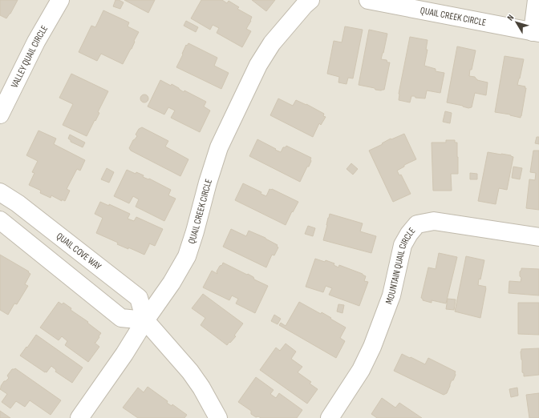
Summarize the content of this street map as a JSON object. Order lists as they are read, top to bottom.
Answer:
{
  "streets": {
    "street": [
      "QUAIL CREEK CIRCLE",
      "VALLEY QUAIL CIRCLE",
      "QUAIL COVE WAY",
      "MOUNTAIN QUAIL CIRCLE"
    ]
  },
  "crossings": [
    ["QUAIL CREEK CIRCLE", "QUAIL COVE WAY"]
  ],
  "north": "top left"
}
